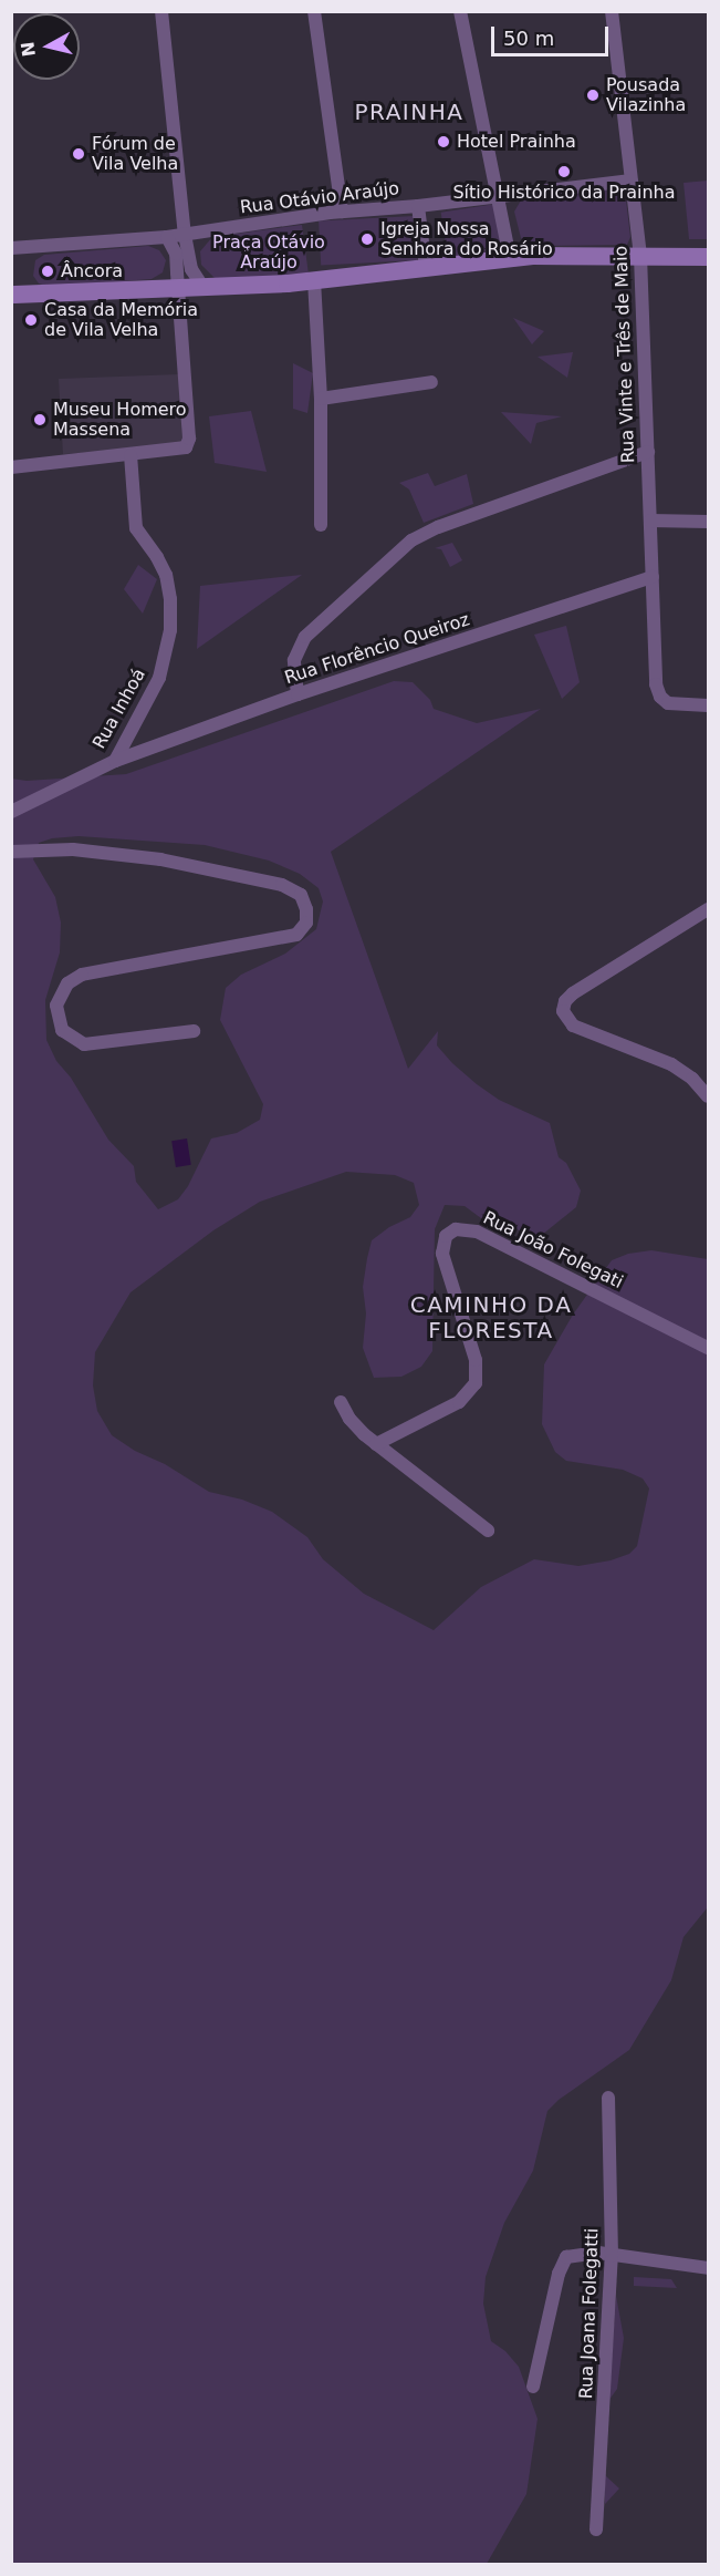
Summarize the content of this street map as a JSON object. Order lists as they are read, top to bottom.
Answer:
{
  "streets": {
    "street": [
      "Rua Otávio Araújo",
      "Rua Vinte e Três de Maio",
      "Rua Florêncio Queiroz",
      "Rua Inhoá",
      "Rua João Folegati",
      "Rua Joana Folegatti"
    ]
  },
  "crossings": [
    ["Rua Otávio Araújo", "Rua Vinte e Três de Maio"],
    ["Rua Vinte e Três de Maio", "Rua Florêncio Queiroz"],
    ["Rua Florêncio Queiroz", "Rua Inhoá"]
  ],
  "districts": ["PRAINHA", "CAMINHO DA FLORESTA"],
  "parks": ["Praça Otávio Araújo"],
  "places": [
    "Pousada Vilazinha",
    "Hotel Prainha",
    "Fórum de Vila Velha",
    "Sítio Histórico da Prainha",
    "Igreja Nossa Senhora do Rosário",
    "Âncora",
    "Casa da Memória de Vila Velha",
    "Museu Homero Massena"
  ],
  "scale_bar": "50 m",
  "north": "left"
}
